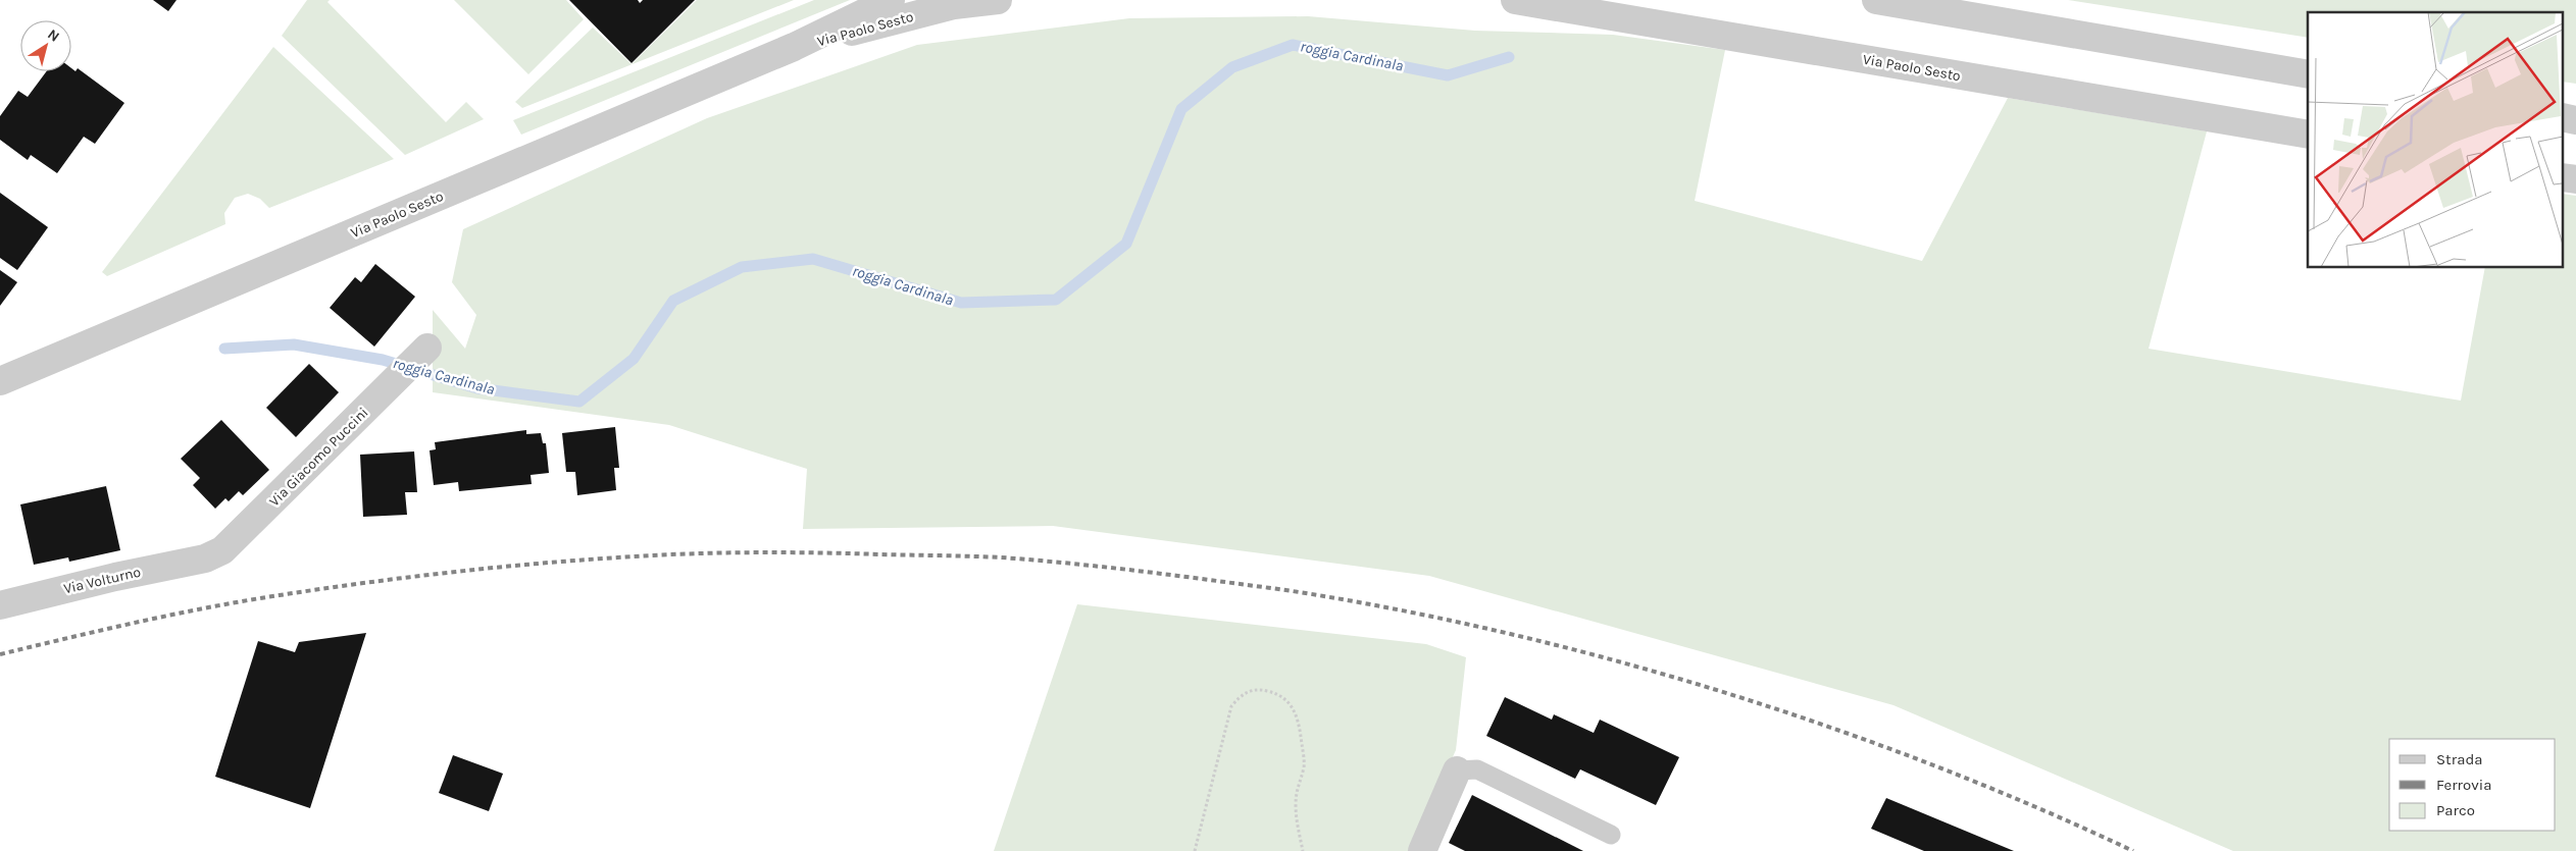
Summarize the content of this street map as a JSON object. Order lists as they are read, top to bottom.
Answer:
{
  "streets": {
    "street": ["Via Paolo Sesto", "Via Giacomo Puccini", "Via Volturno"]
  },
  "crossings": [
    ["Via Giacomo Puccini", "Via Volturno"]
  ],
  "water": ["roggia Cardinala"],
  "legend": ["Strada", "Ferrovia", "Parco"],
  "north": "top right"
}
